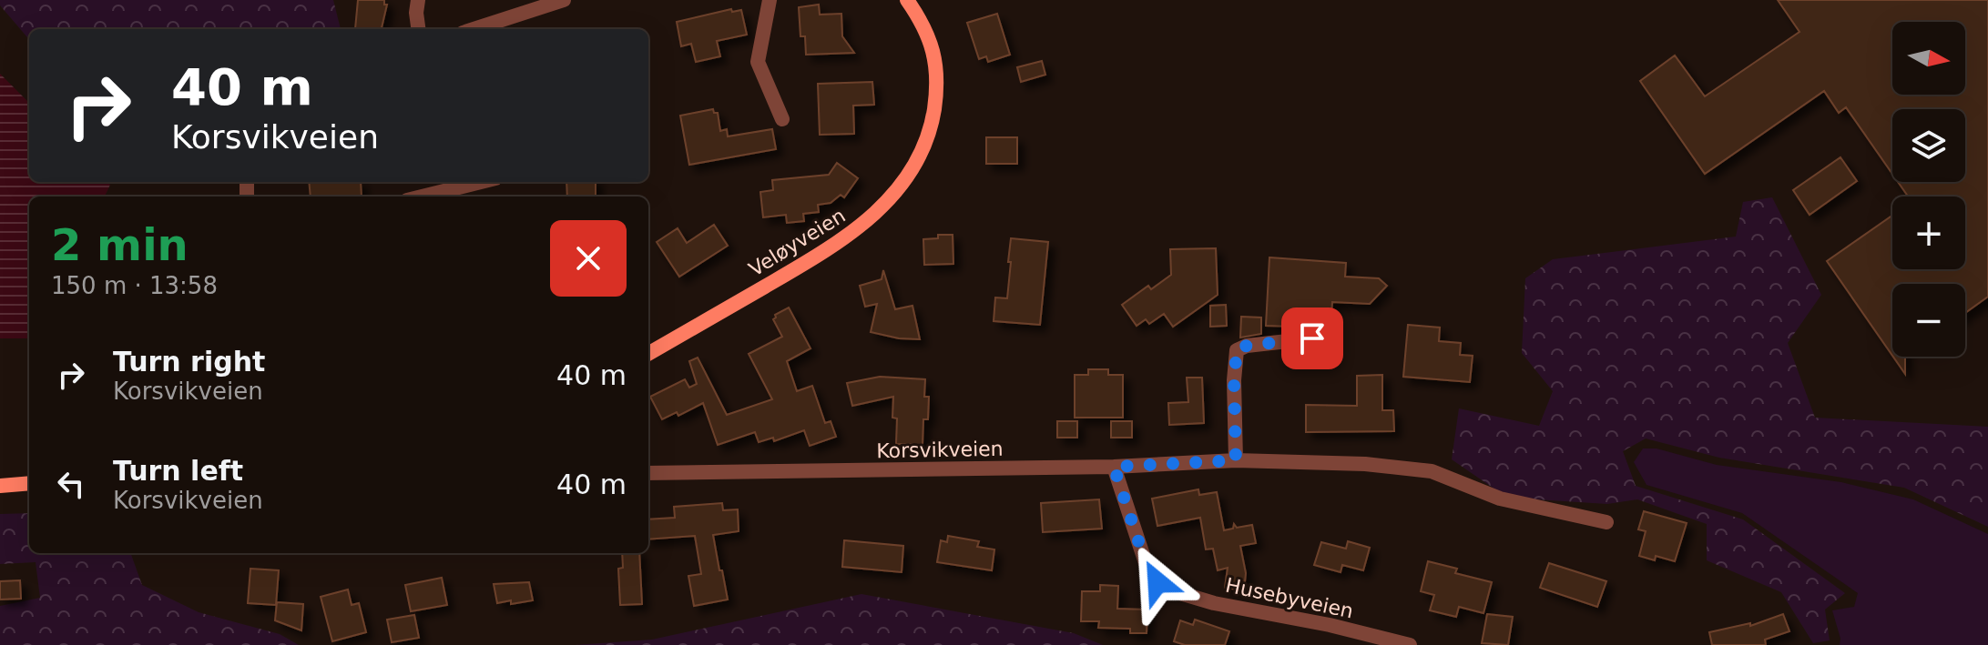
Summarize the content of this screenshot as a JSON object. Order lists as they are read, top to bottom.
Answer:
{
  "streets": {
    "main road": ["Veløyveien"],
    "street": ["Korsvikveien", "Husebyveien"]
  },
  "crossings": [
    ["Korsvikveien", "Husebyveien"]
  ],
  "north": "right",
  "page": {
    "map_buttons": ["+", "−"],
    "turn": ["40 m", "Korsvikveien"],
    "heading": ["2 min", "150 m · 13:58"],
    "list": [
      {
        "name": "Turn right",
        "note": "Korsvikveien",
        "value": "40 m"
      },
      {
        "name": "Turn left",
        "note": "Korsvikveien",
        "value": "40 m"
      }
    ]
  }
}
